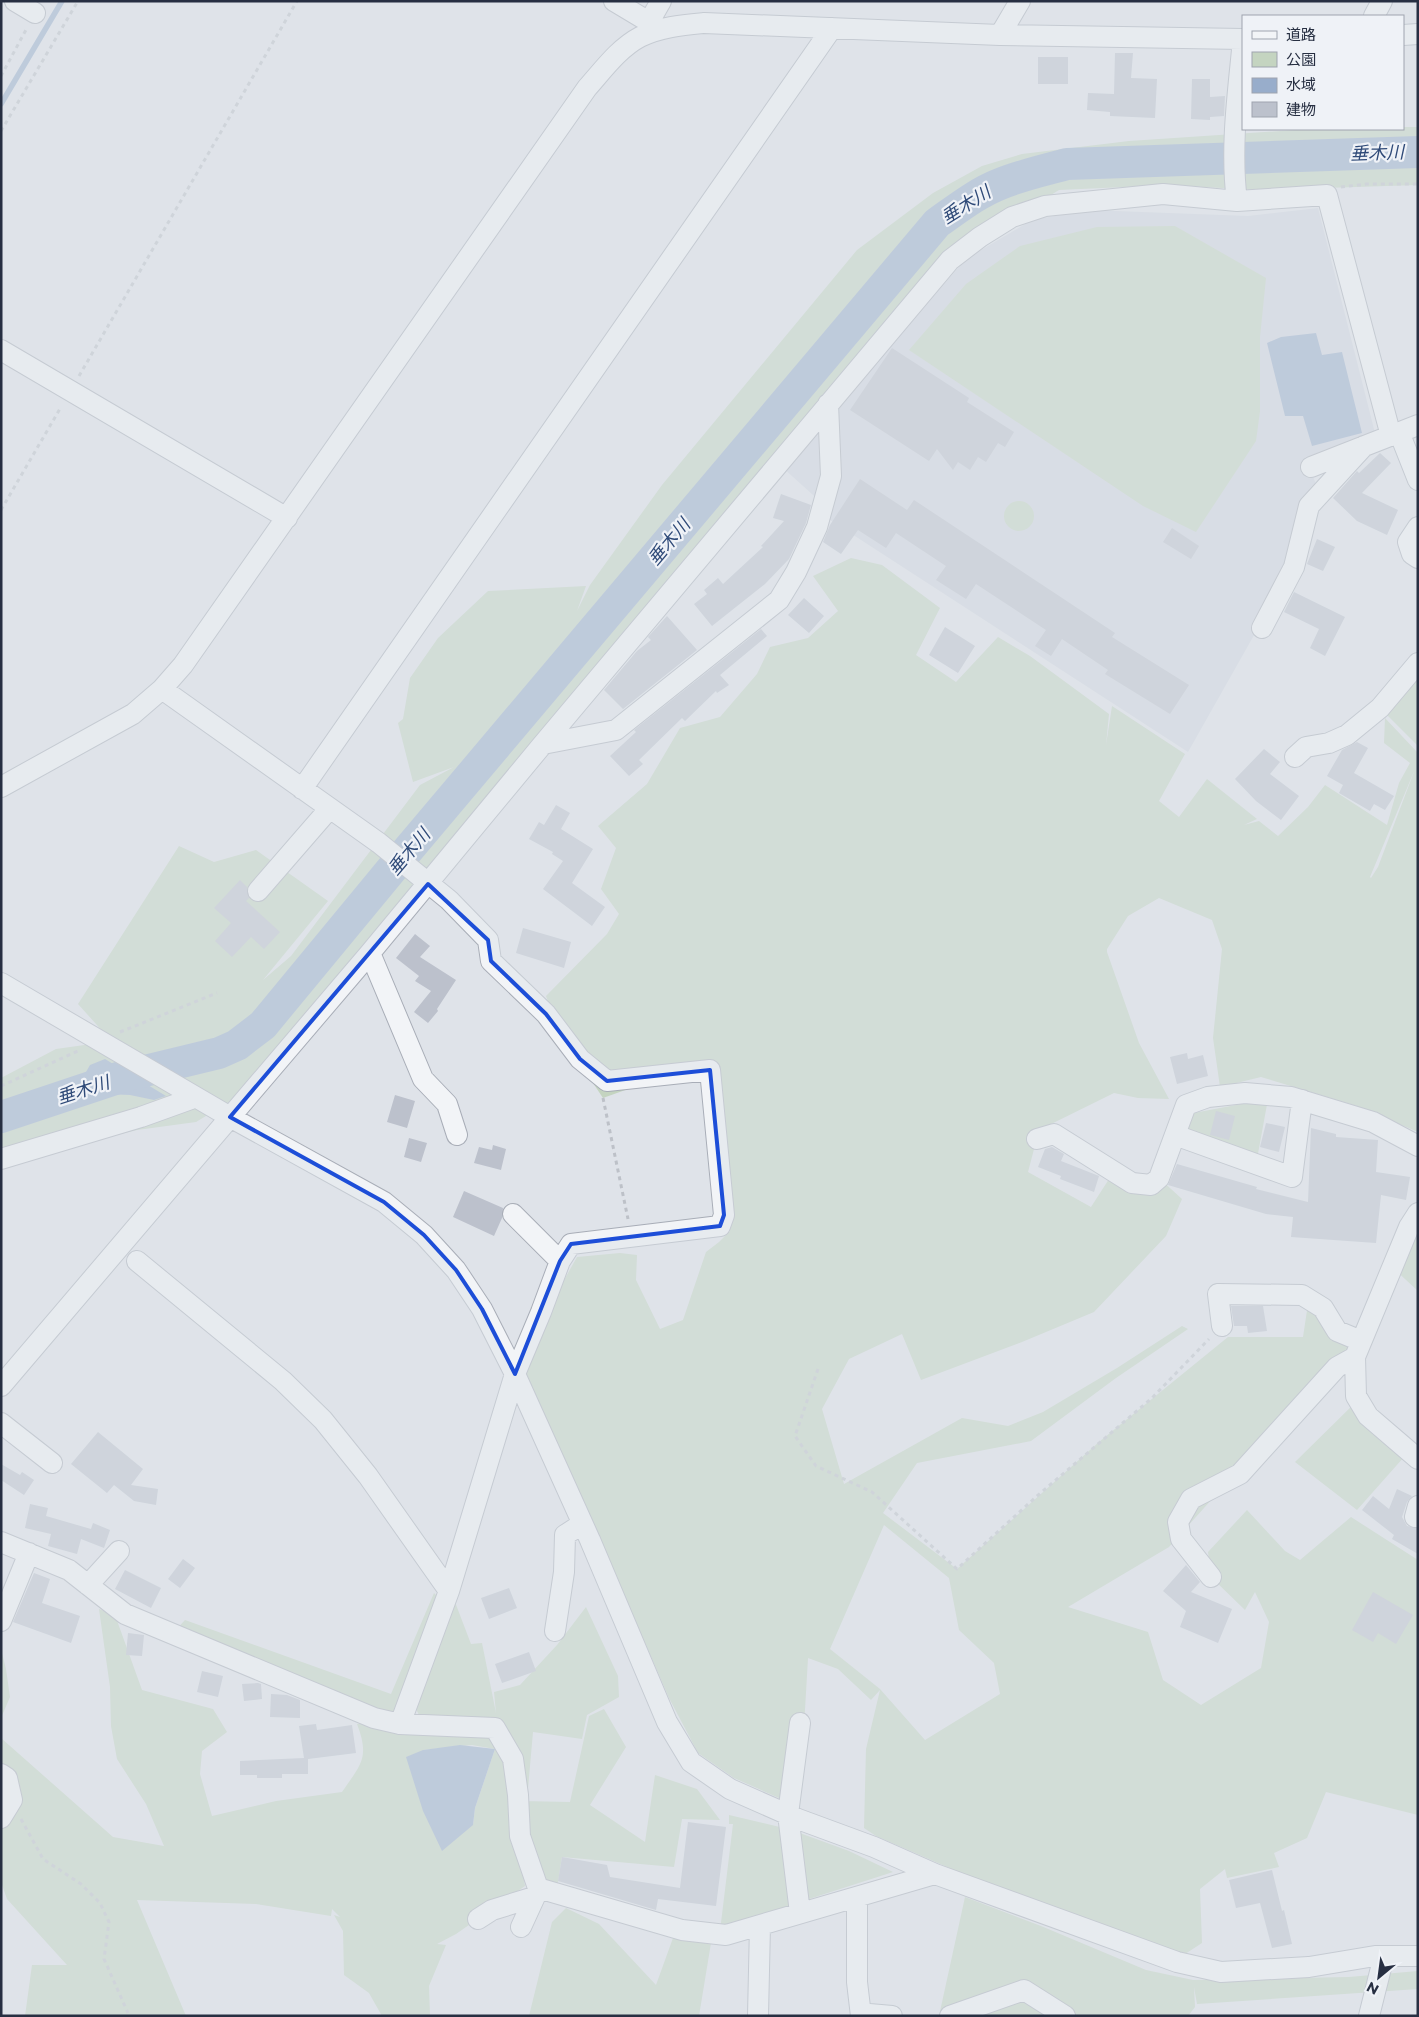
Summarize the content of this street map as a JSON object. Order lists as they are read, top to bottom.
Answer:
{
  "water": ["垂木川"],
  "legend": [
    "道路",
    "公園",
    "水域",
    "建物"
  ],
  "north": "bottom left"
}
